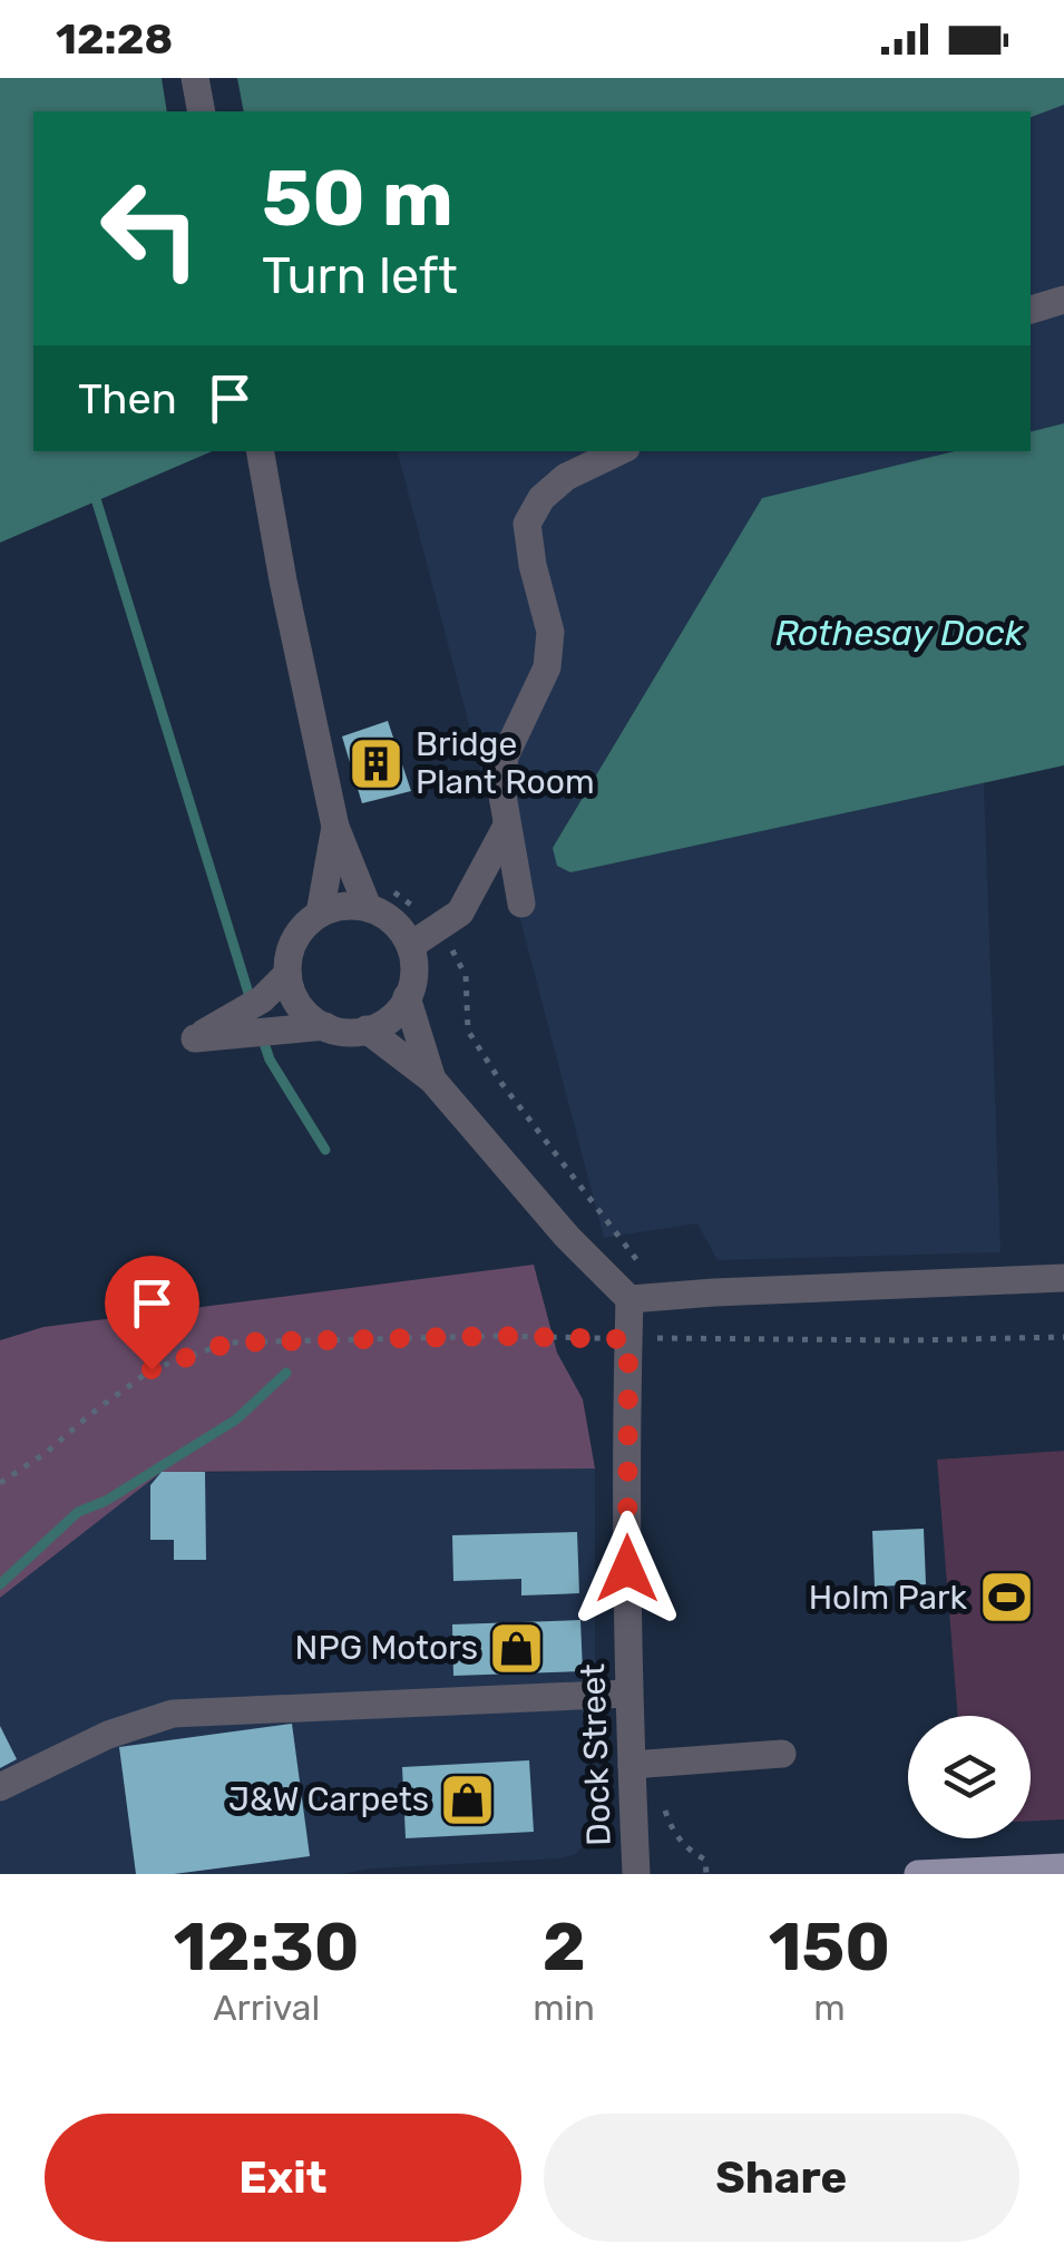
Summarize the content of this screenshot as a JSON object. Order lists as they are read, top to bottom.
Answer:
{
  "streets": {
    "street": ["Dock Street"]
  },
  "water": ["Rothesay Dock"],
  "places": {
    "building": ["Bridge Plant Room"],
    "sports": ["Holm Park"],
    "shop": ["NPG Motors", "J&W Carpets"]
  },
  "page": {
    "status": "12:28",
    "turn": ["50 m", "Turn left"],
    "then": "Then",
    "eta": [
      "12:30",
      "Arrival",
      "2",
      "min",
      "150",
      "m"
    ],
    "buttons": ["Exit", "Share"]
  }
}
